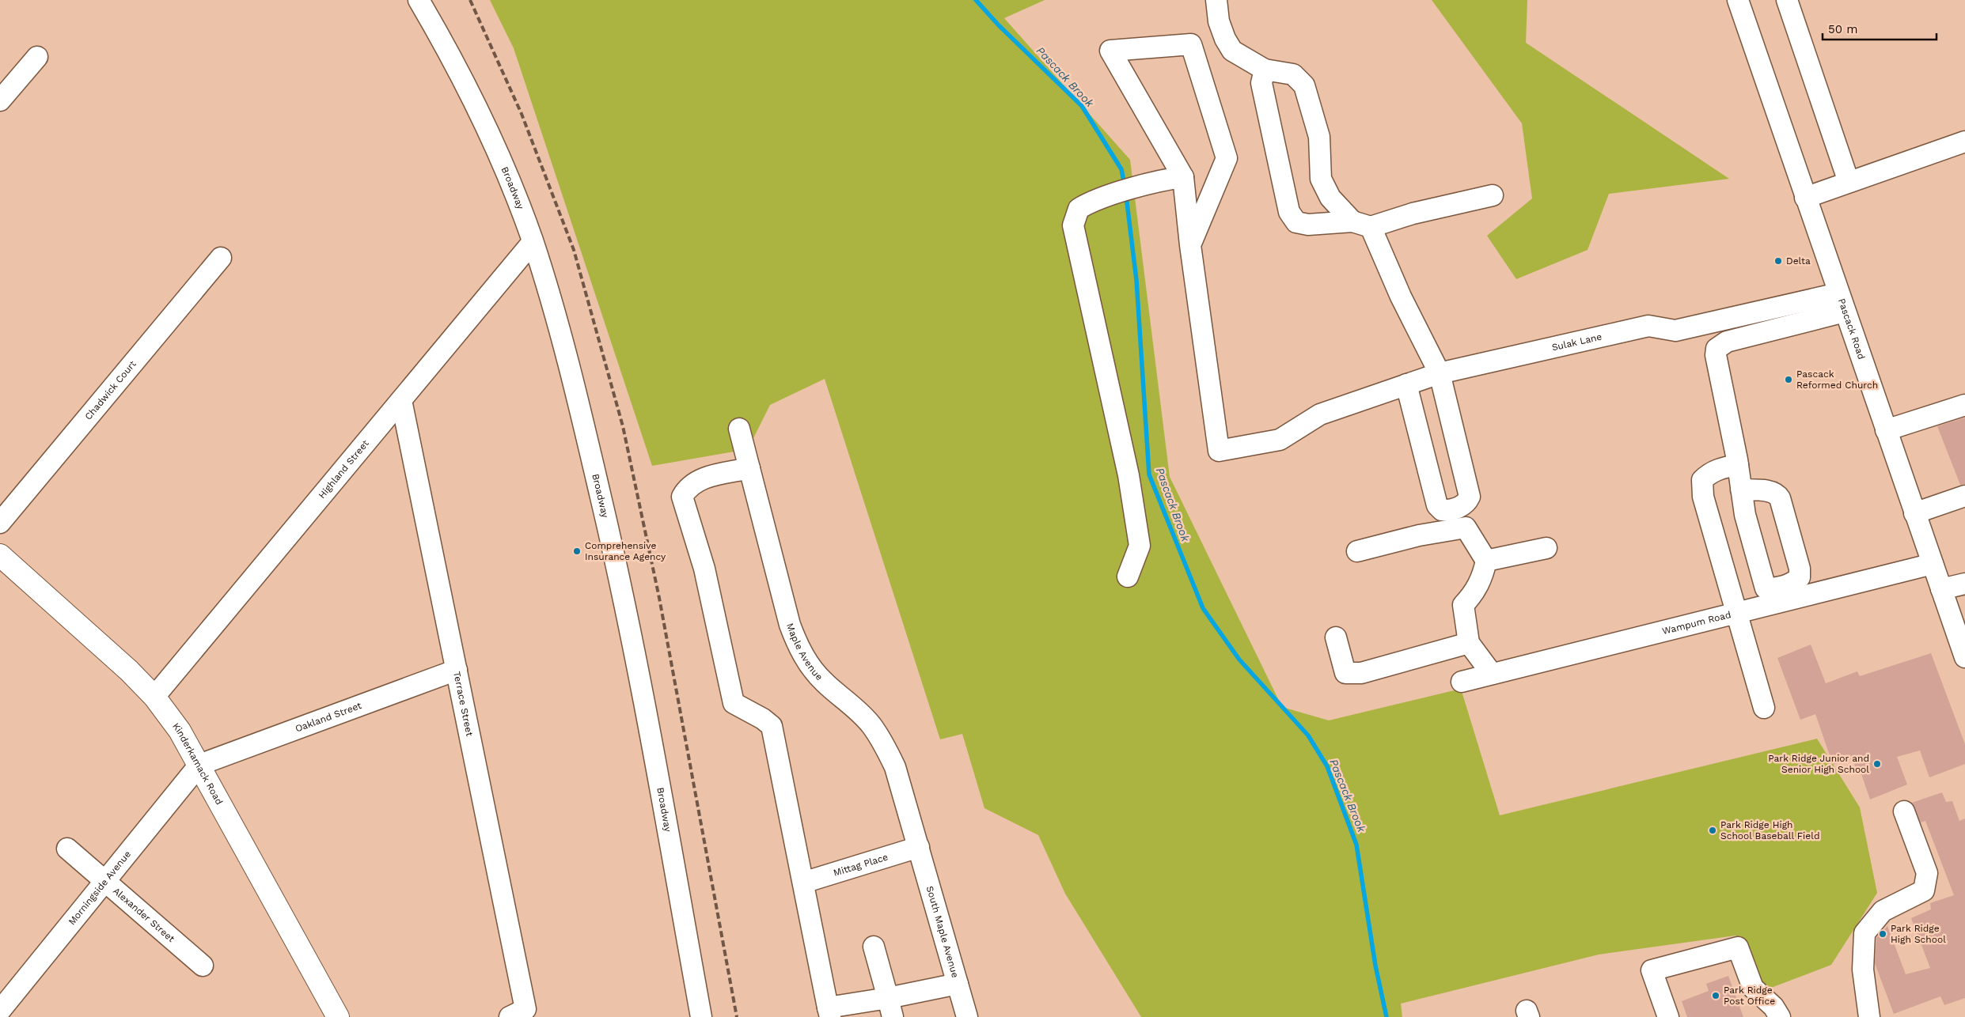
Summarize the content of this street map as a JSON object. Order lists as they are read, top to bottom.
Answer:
{
  "streets": {
    "main road": ["Kinderkamack Road"],
    "street": [
      "Broadway",
      "Pascack Road",
      "Sulak Lane",
      "Chadwick Court",
      "Highland Street",
      "Wampum Road",
      "Maple Avenue",
      "Terrace Street",
      "Oakland Street",
      "Mittag Place",
      "Morningside Avenue",
      "Alexander Street",
      "South Maple Avenue"
    ]
  },
  "crossings": [
    ["Broadway", "Highland Street"],
    ["Pascack Road", "Sulak Lane"],
    ["Pascack Road", "Wampum Road"],
    ["Highland Street", "Terrace Street"],
    ["Highland Street", "Kinderkamack Road"],
    ["Maple Avenue", "Mittag Place"],
    ["Maple Avenue", "South Maple Avenue"],
    ["Terrace Street", "Oakland Street"],
    ["Oakland Street", "Kinderkamack Road"],
    ["Oakland Street", "Morningside Avenue"],
    ["Kinderkamack Road", "Morningside Avenue"],
    ["Mittag Place", "South Maple Avenue"],
    ["Morningside Avenue", "Alexander Street"]
  ],
  "water": ["Pascack Brook"],
  "places": [
    "Delta",
    "Pascack Reformed Church",
    "Comprehensive Insurance Agency",
    "Park Ridge Junior and Senior High School",
    "Park Ridge High School Baseball Field",
    "Park Ridge High School",
    "Park Ridge Post Office"
  ],
  "scale_bar": "50 m"
}
